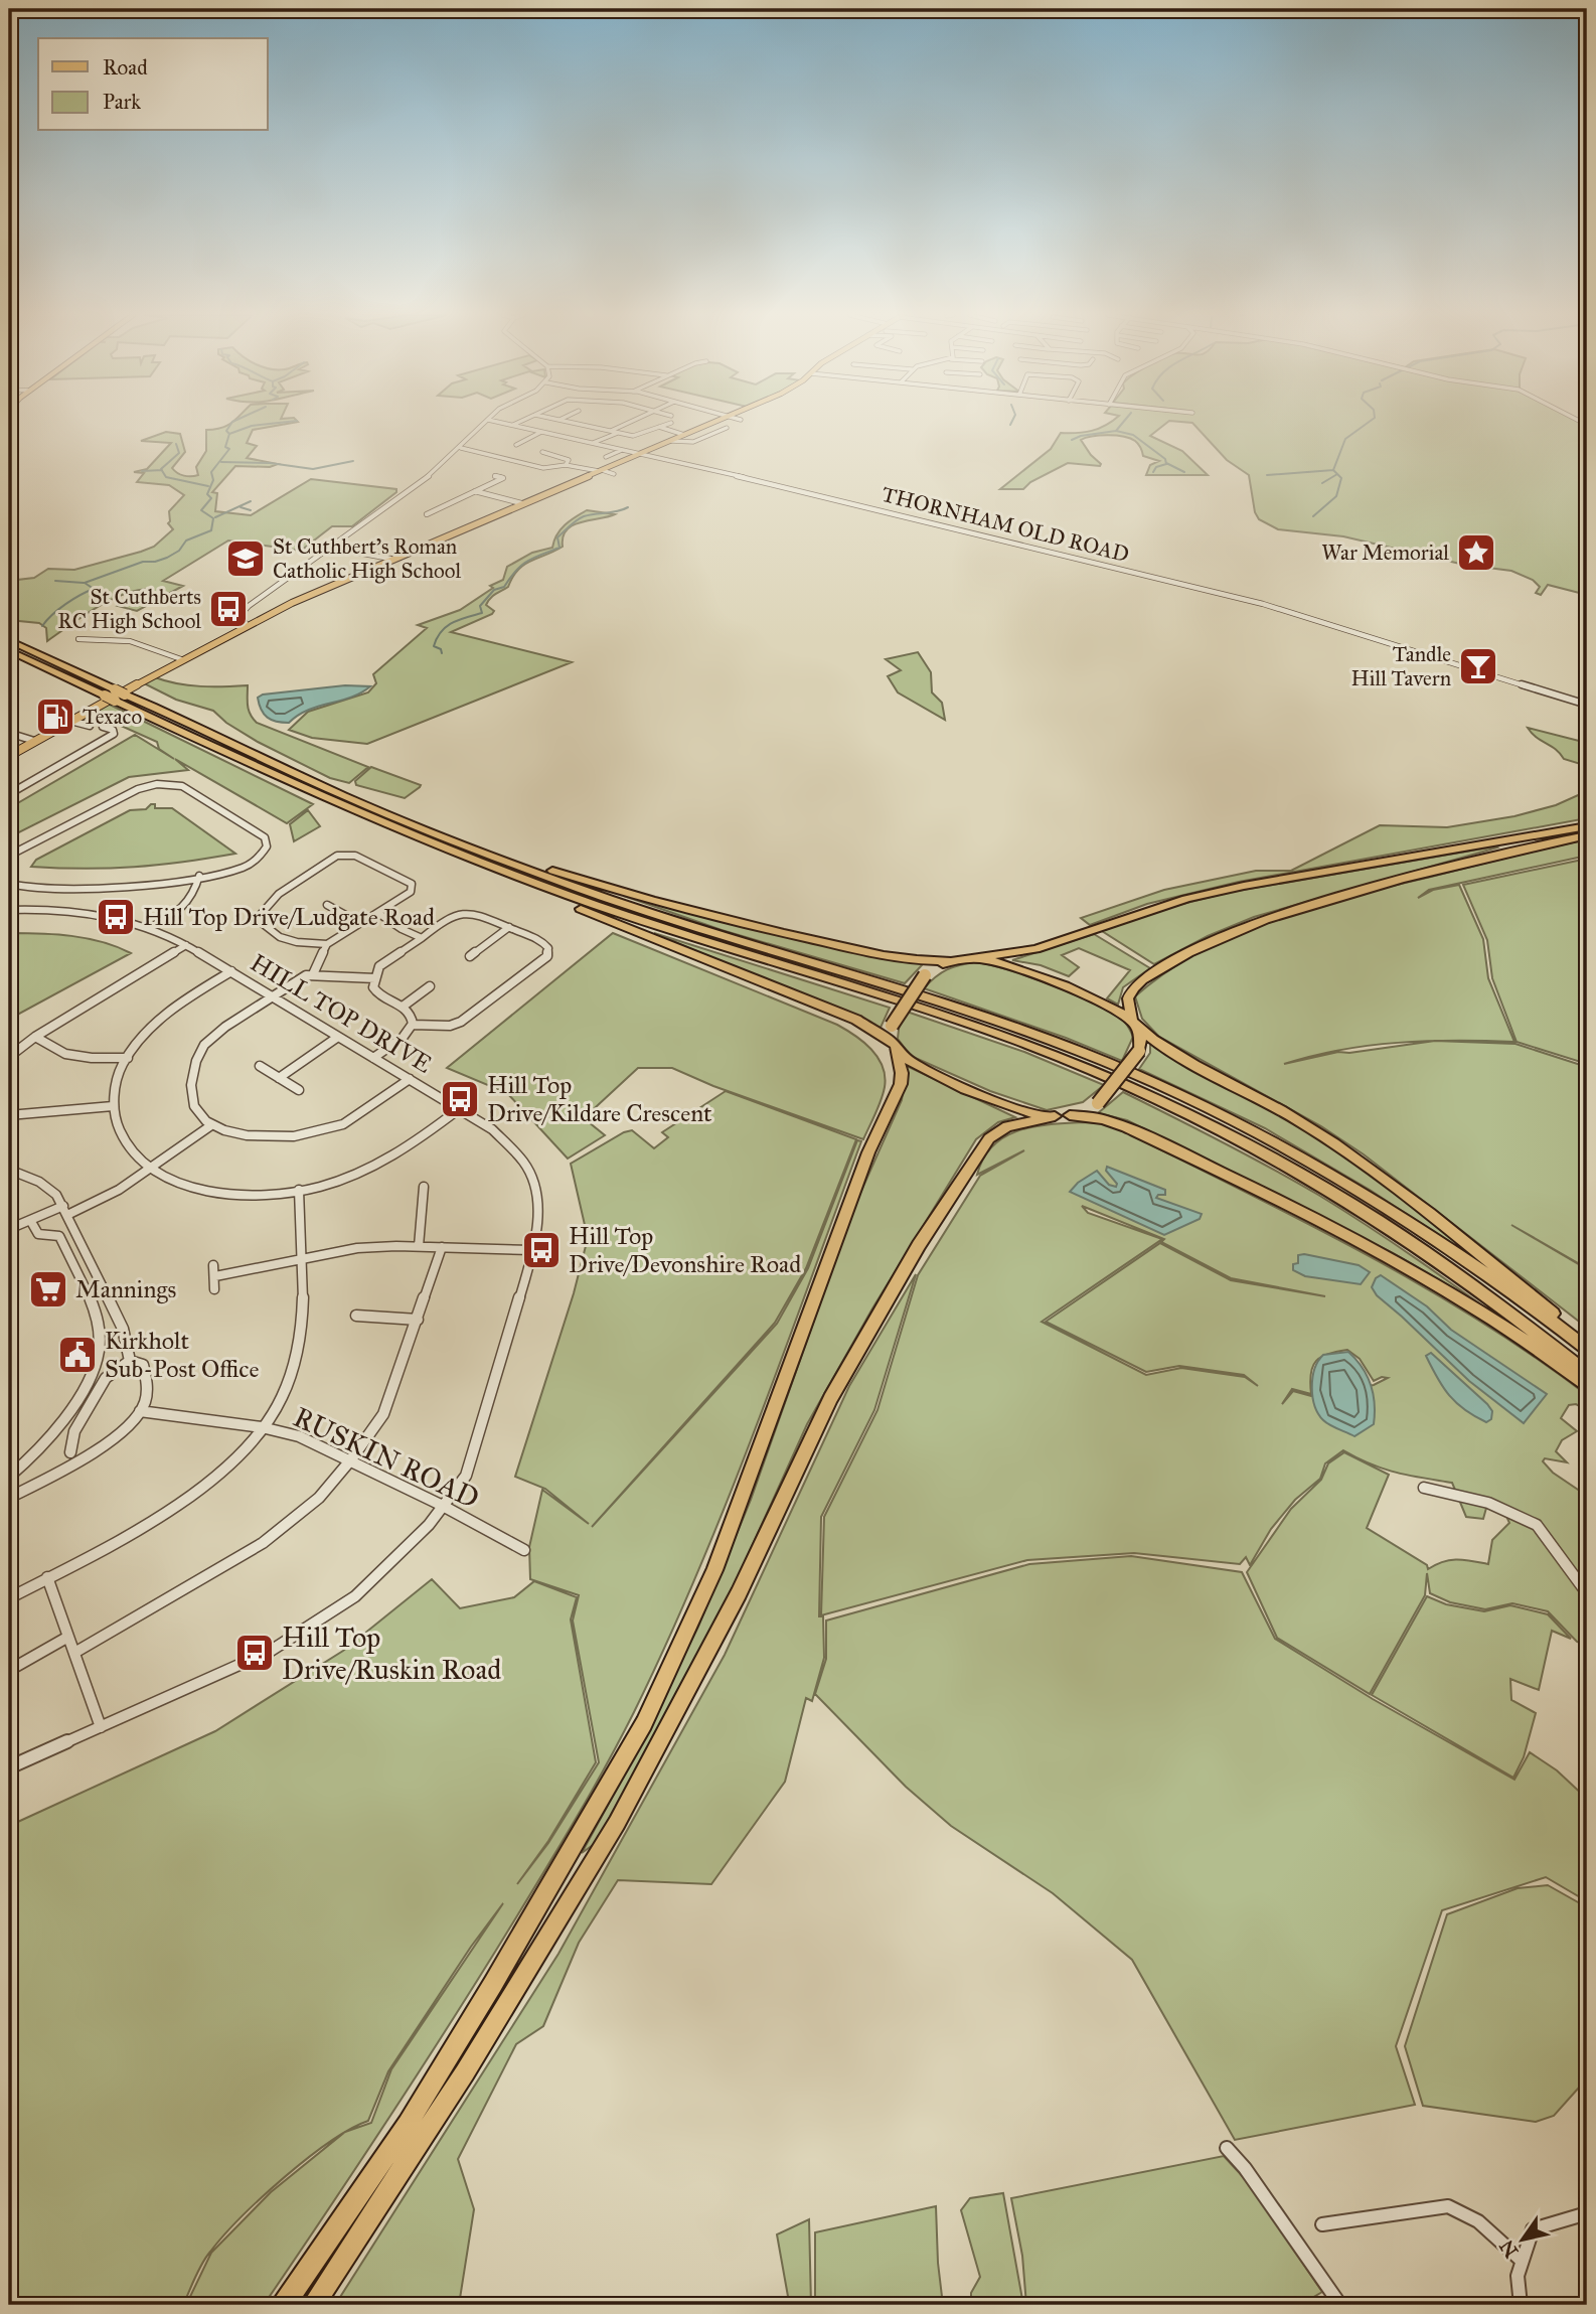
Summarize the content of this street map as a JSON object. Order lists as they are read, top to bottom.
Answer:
{
  "streets": {
    "street": ["THORNHAM OLD ROAD", "HILL TOP DRIVE", "RUSKIN ROAD"]
  },
  "crossings": [
    ["HILL TOP DRIVE", "RUSKIN ROAD"]
  ],
  "places": {
    "place": ["War Memorial"],
    "school or university": ["St Cuthbert's Roman Catholic High School"],
    "bus stop": [
      "St Cuthberts RC High School",
      "Hill Top Drive/Ludgate Road",
      "Hill Top Drive/Kildare Crescent",
      "Hill Top Drive/Devonshire Road",
      "Hill Top Drive/Ruskin Road"
    ],
    "bar": ["Tandle Hill Tavern"],
    "fuel station": ["Texaco"],
    "supermarket": ["Mannings"],
    "public building": ["Kirkholt Sub-Post Office"]
  },
  "legend": ["Road", "Park"],
  "north": "bottom left"
}
